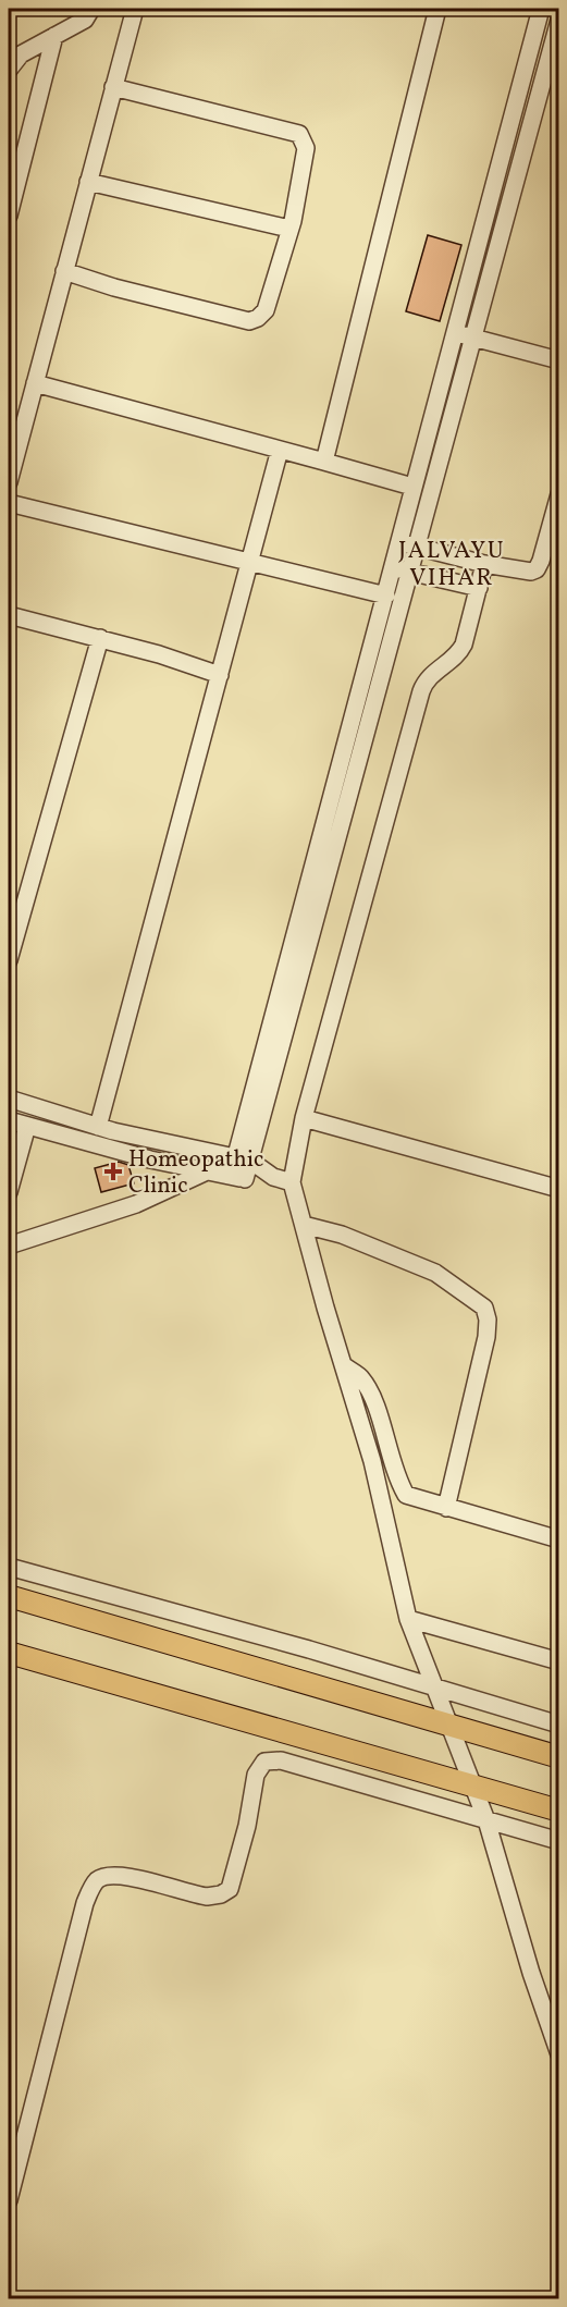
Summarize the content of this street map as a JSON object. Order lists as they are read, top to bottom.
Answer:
{
  "districts": ["JALVAYU VIHAR"],
  "places": {
    "health": ["Homeopathic Clinic"]
  }
}
